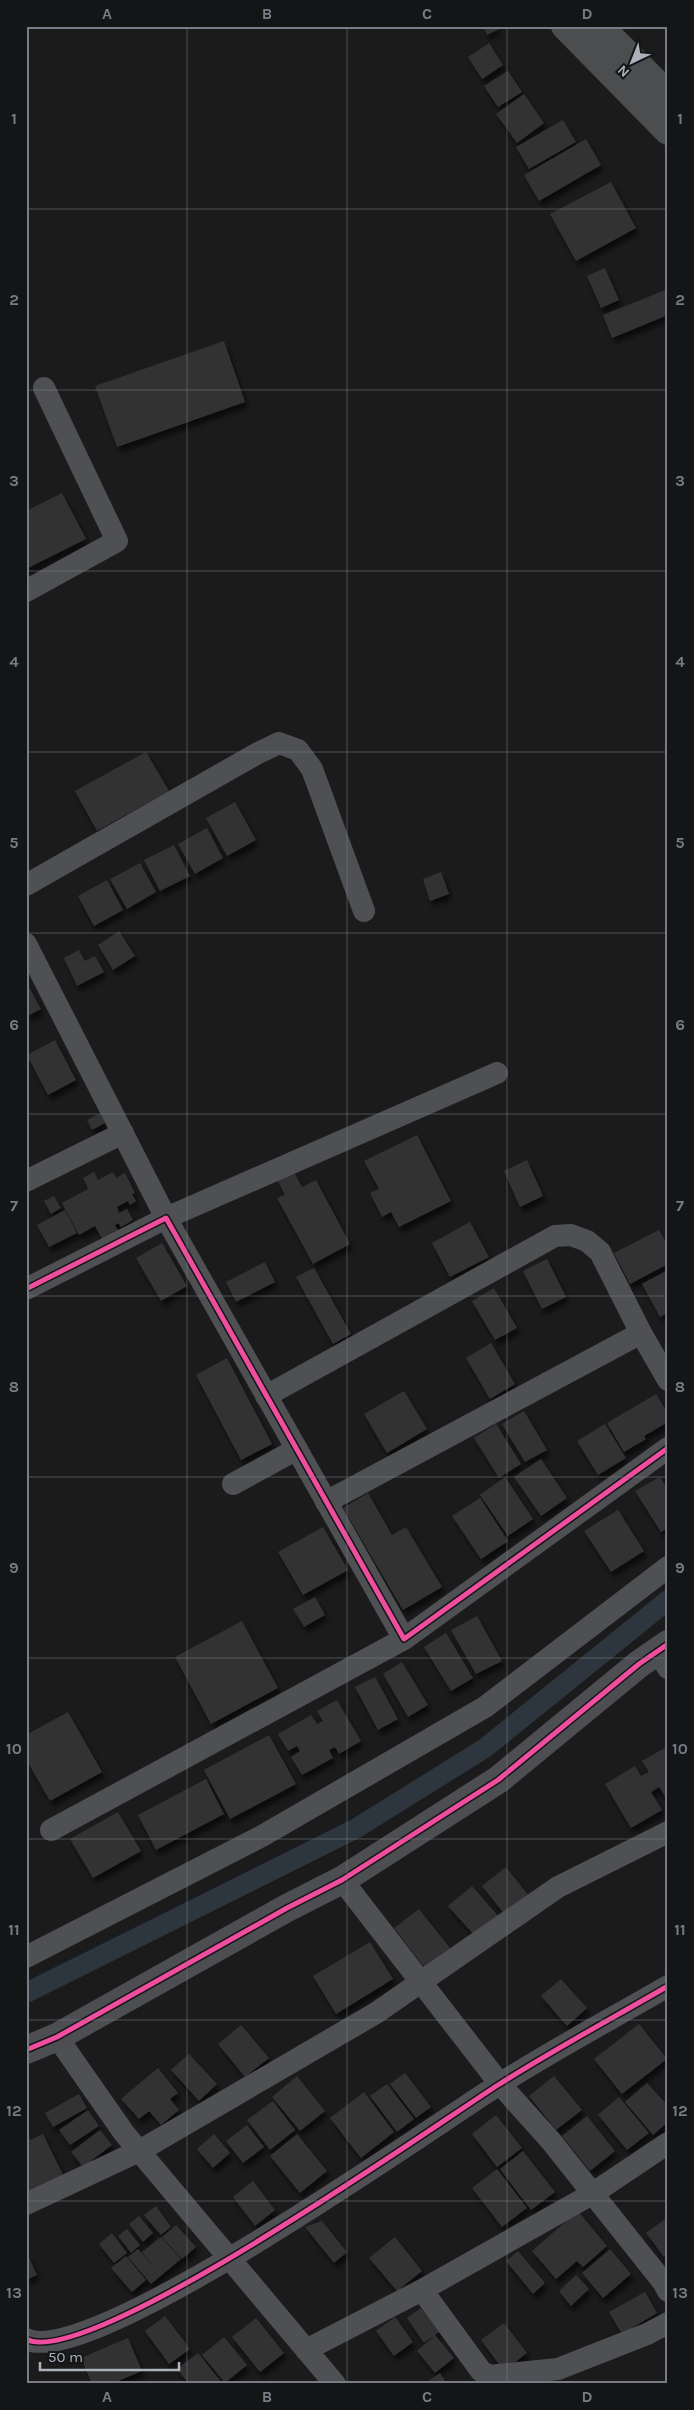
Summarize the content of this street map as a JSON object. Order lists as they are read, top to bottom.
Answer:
{
  "scale_bar": "50 m",
  "north": "bottom left",
  "grid": {
    "columns": [
      "A",
      "B",
      "C",
      "D"
    ],
    "rows": [
      "1",
      "2",
      "3",
      "4",
      "5",
      "6",
      "7",
      "8",
      "9",
      "10",
      "11",
      "12",
      "13"
    ]
  }
}
